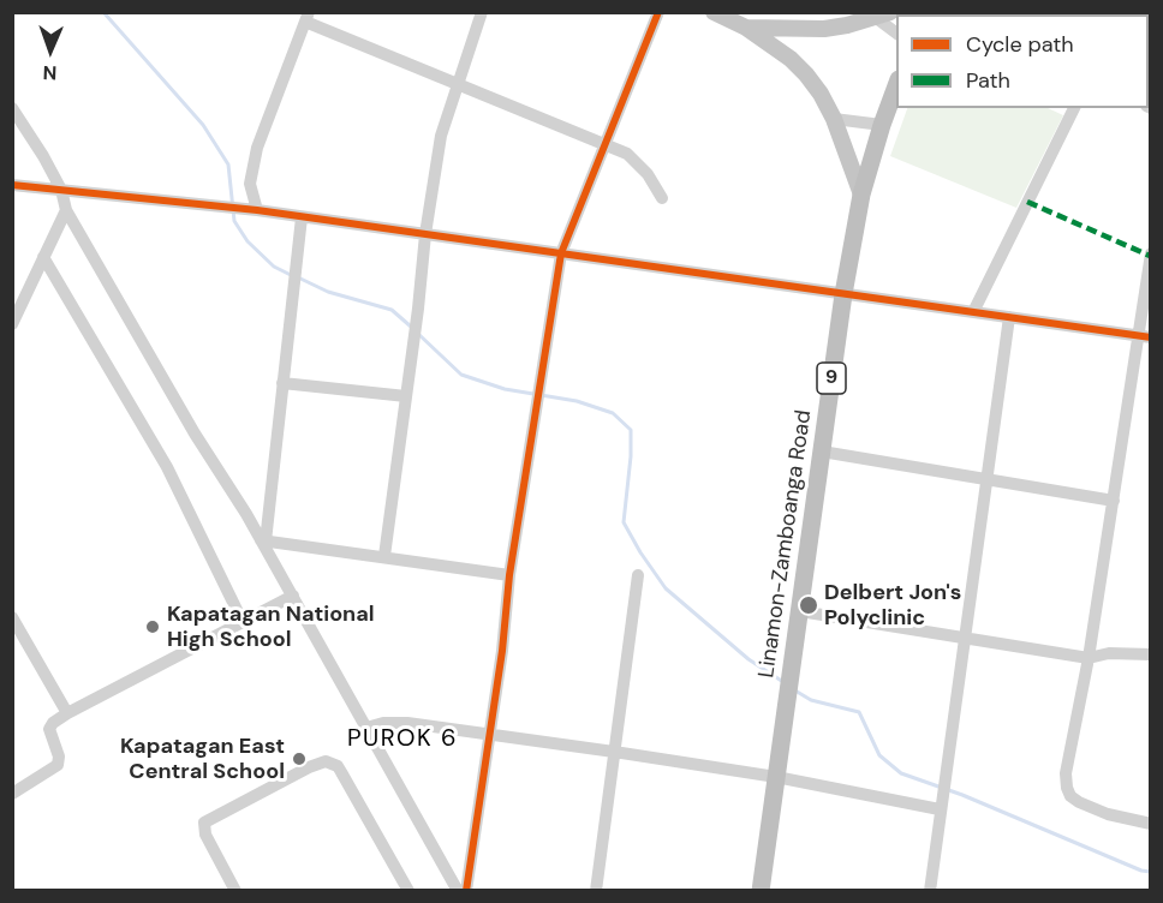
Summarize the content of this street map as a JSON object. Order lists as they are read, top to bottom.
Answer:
{
  "streets": {
    "highway": ["9", "Linamon-Zamboanga Road"]
  },
  "districts": ["PUROK 6"],
  "places": ["Delbert Jon's Polyclinic", "Kapatagan National High School", "Kapatagan East Central School"],
  "legend": ["Cycle path", "Path"],
  "north": "bottom"
}
